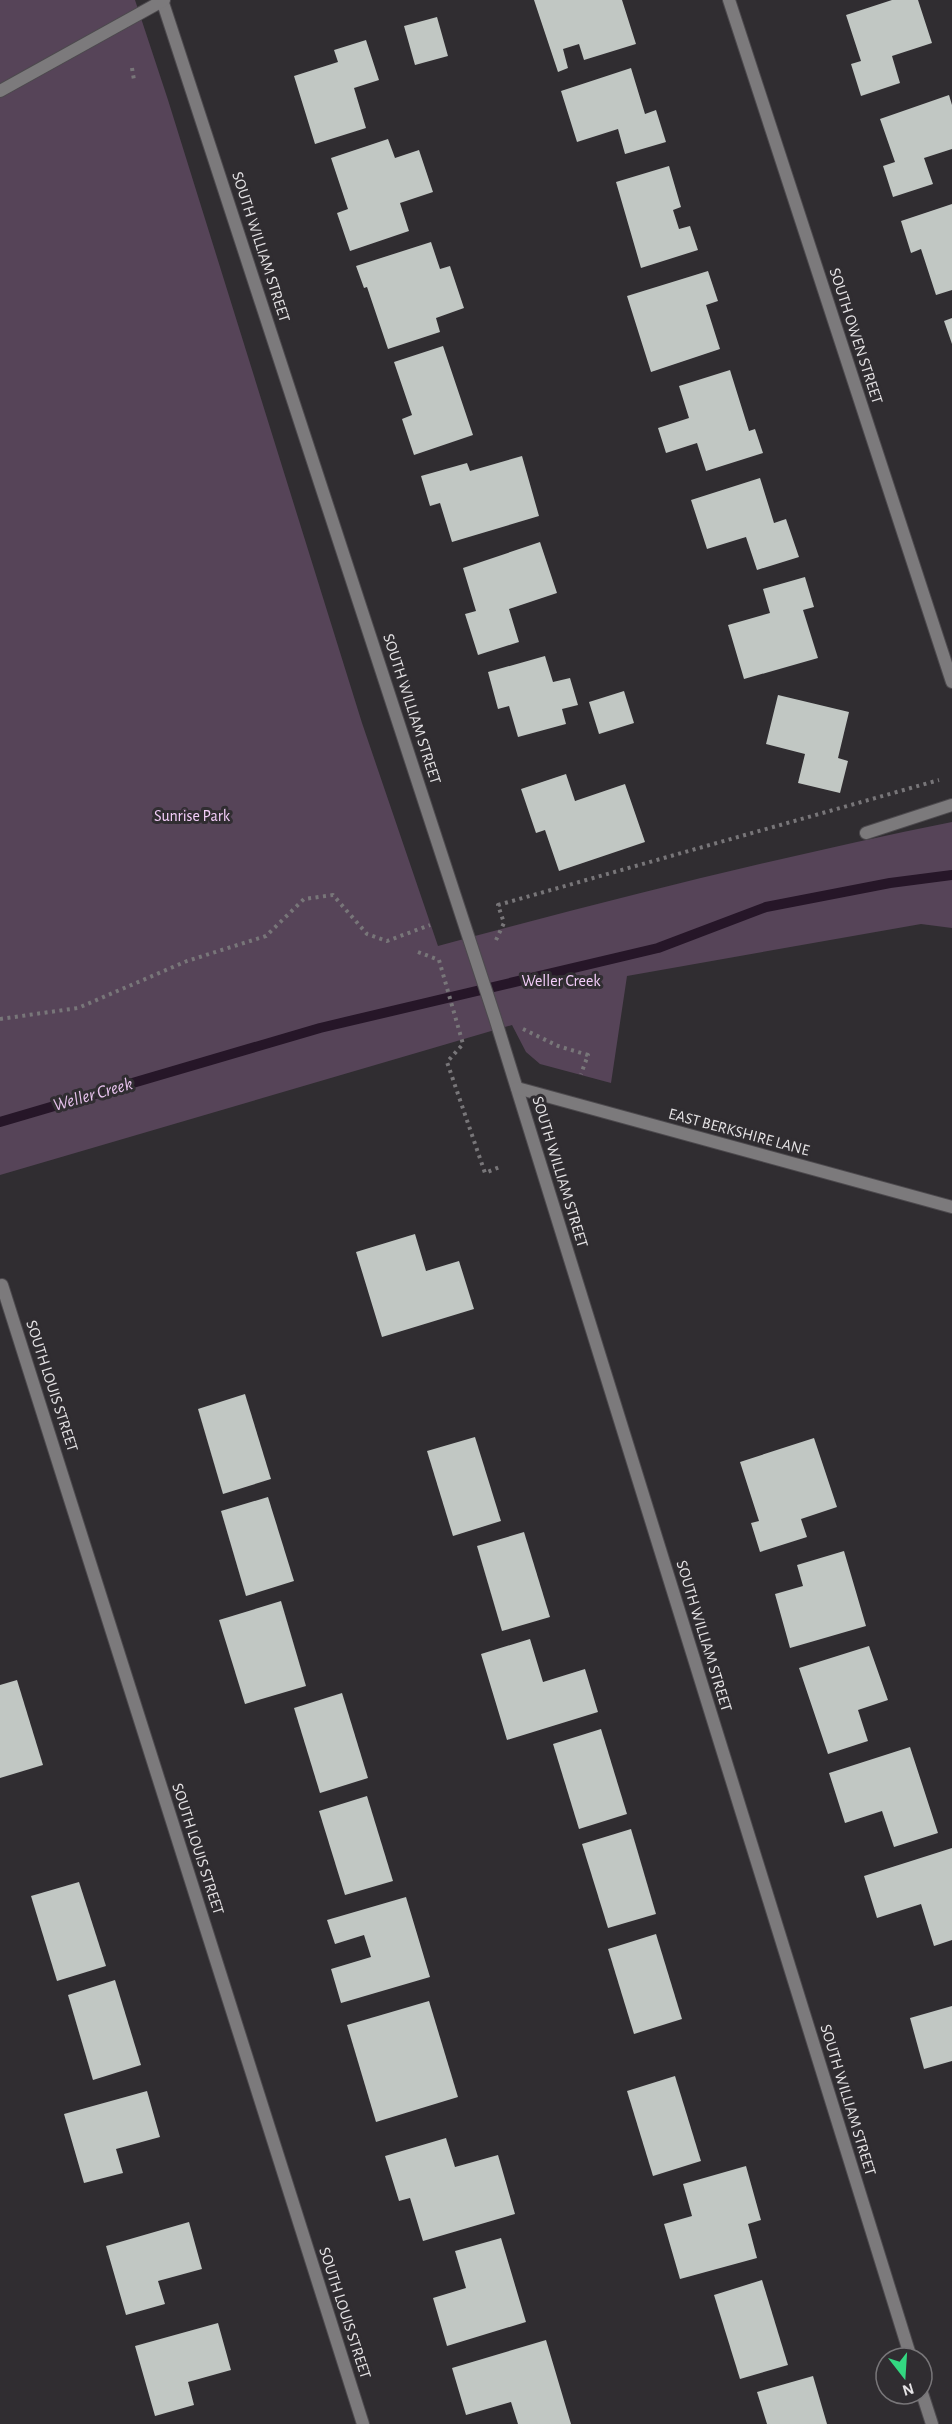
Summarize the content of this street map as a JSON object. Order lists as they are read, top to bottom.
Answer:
{
  "streets": {
    "street": [
      "SOUTH WILLIAM STREET",
      "SOUTH OWEN STREET",
      "EAST BERKSHIRE LANE",
      "SOUTH LOUIS STREET"
    ]
  },
  "crossings": [
    ["SOUTH WILLIAM STREET", "EAST BERKSHIRE LANE"]
  ],
  "water": ["Weller Creek"],
  "parks": ["Sunrise Park", "Weller Creek"],
  "north": "bottom"
}
